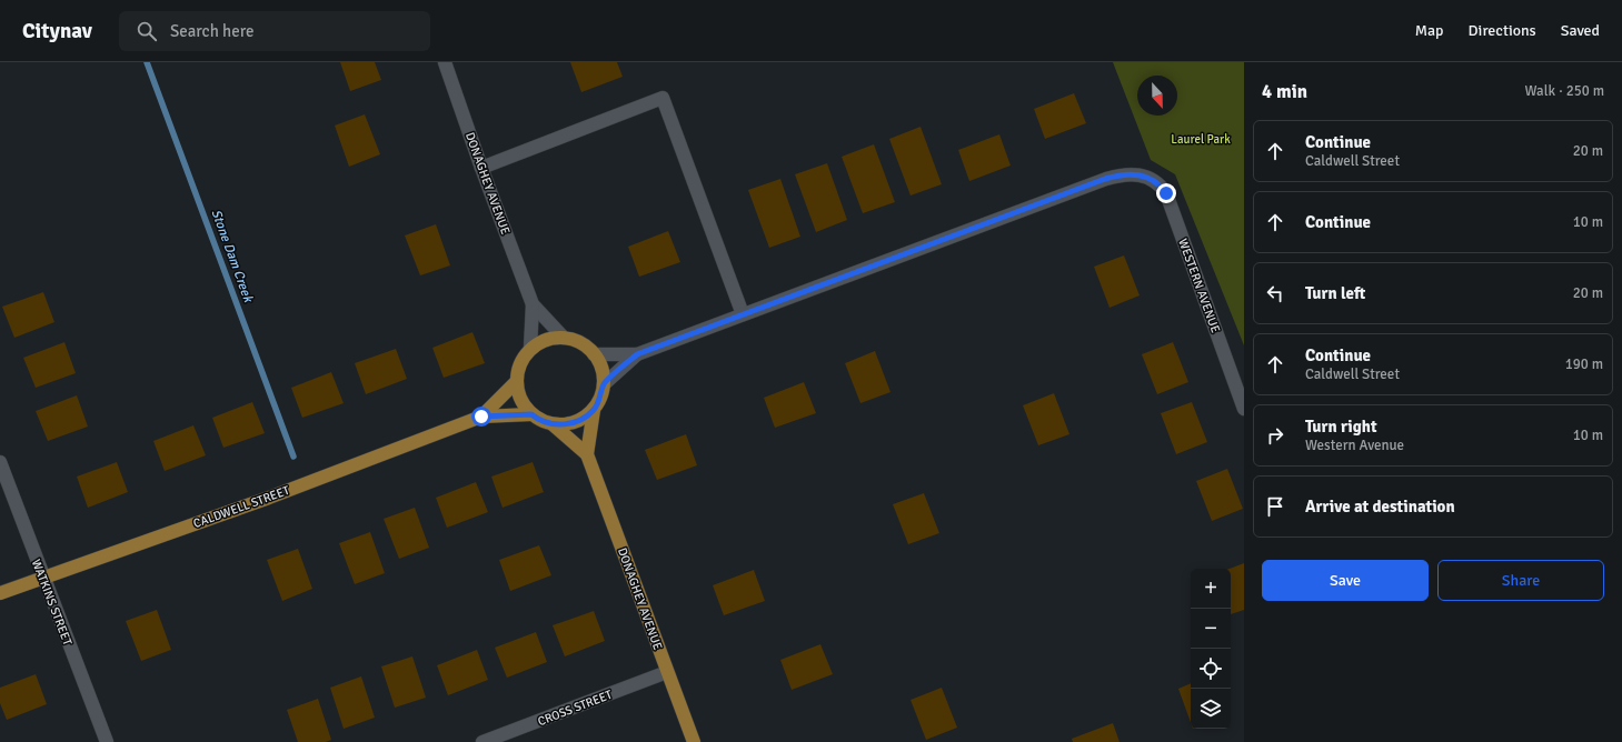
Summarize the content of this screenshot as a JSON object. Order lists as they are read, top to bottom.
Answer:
{
  "streets": {
    "main road": ["DONAGHEY AVENUE", "CALDWELL STREET"],
    "street": ["WESTERN AVENUE", "WATKINS STREET", "CROSS STREET"]
  },
  "crossings": [
    ["DONAGHEY AVENUE", "CALDWELL STREET"],
    ["DONAGHEY AVENUE", "CROSS STREET"],
    ["CALDWELL STREET", "WATKINS STREET"]
  ],
  "water": ["Stone Dam Creek"],
  "parks": ["Laurel Park"],
  "north": "bottom",
  "page": {
    "header": "Citynav",
    "search": "Search here",
    "nav": ["Map", "Directions", "Saved"],
    "heading": ["4 min", "Walk · 250 m"],
    "list": [
      ["Continue", "Caldwell Street", "20 m"],
      ["Continue", "10 m"],
      ["Turn left", "20 m"],
      ["Continue", "Caldwell Street", "190 m"],
      ["Turn right", "Western Avenue", "10 m"],
      "Arrive at destination"
    ],
    "buttons": ["Save", "Share"],
    "map_buttons": ["+", "−"]
  }
}
